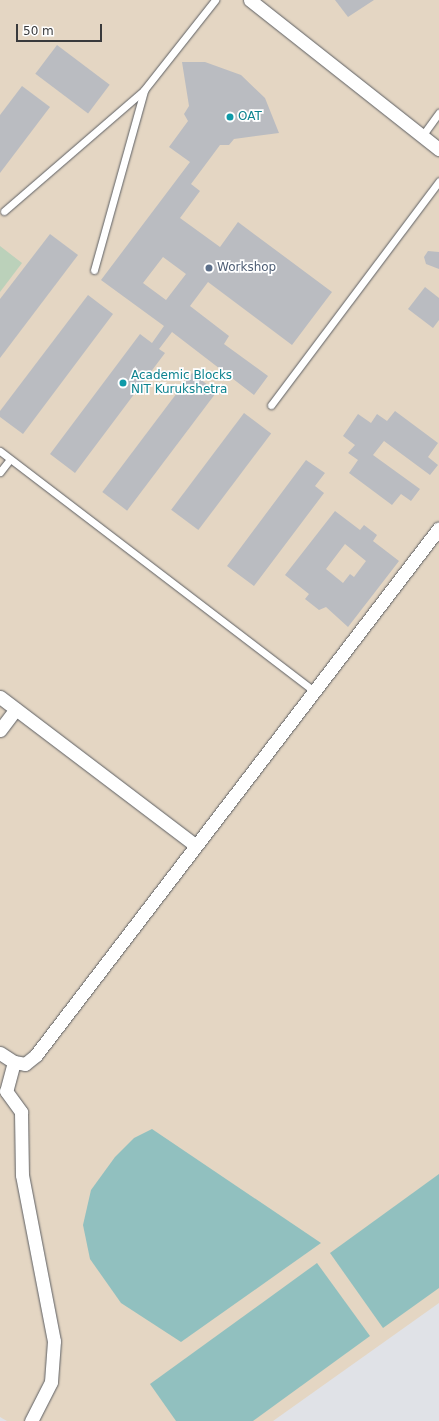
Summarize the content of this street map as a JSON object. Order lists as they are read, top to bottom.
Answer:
{
  "places": ["OAT", "Workshop", "Academic Blocks NIT Kurukshetra"],
  "scale_bar": "50 m"
}
